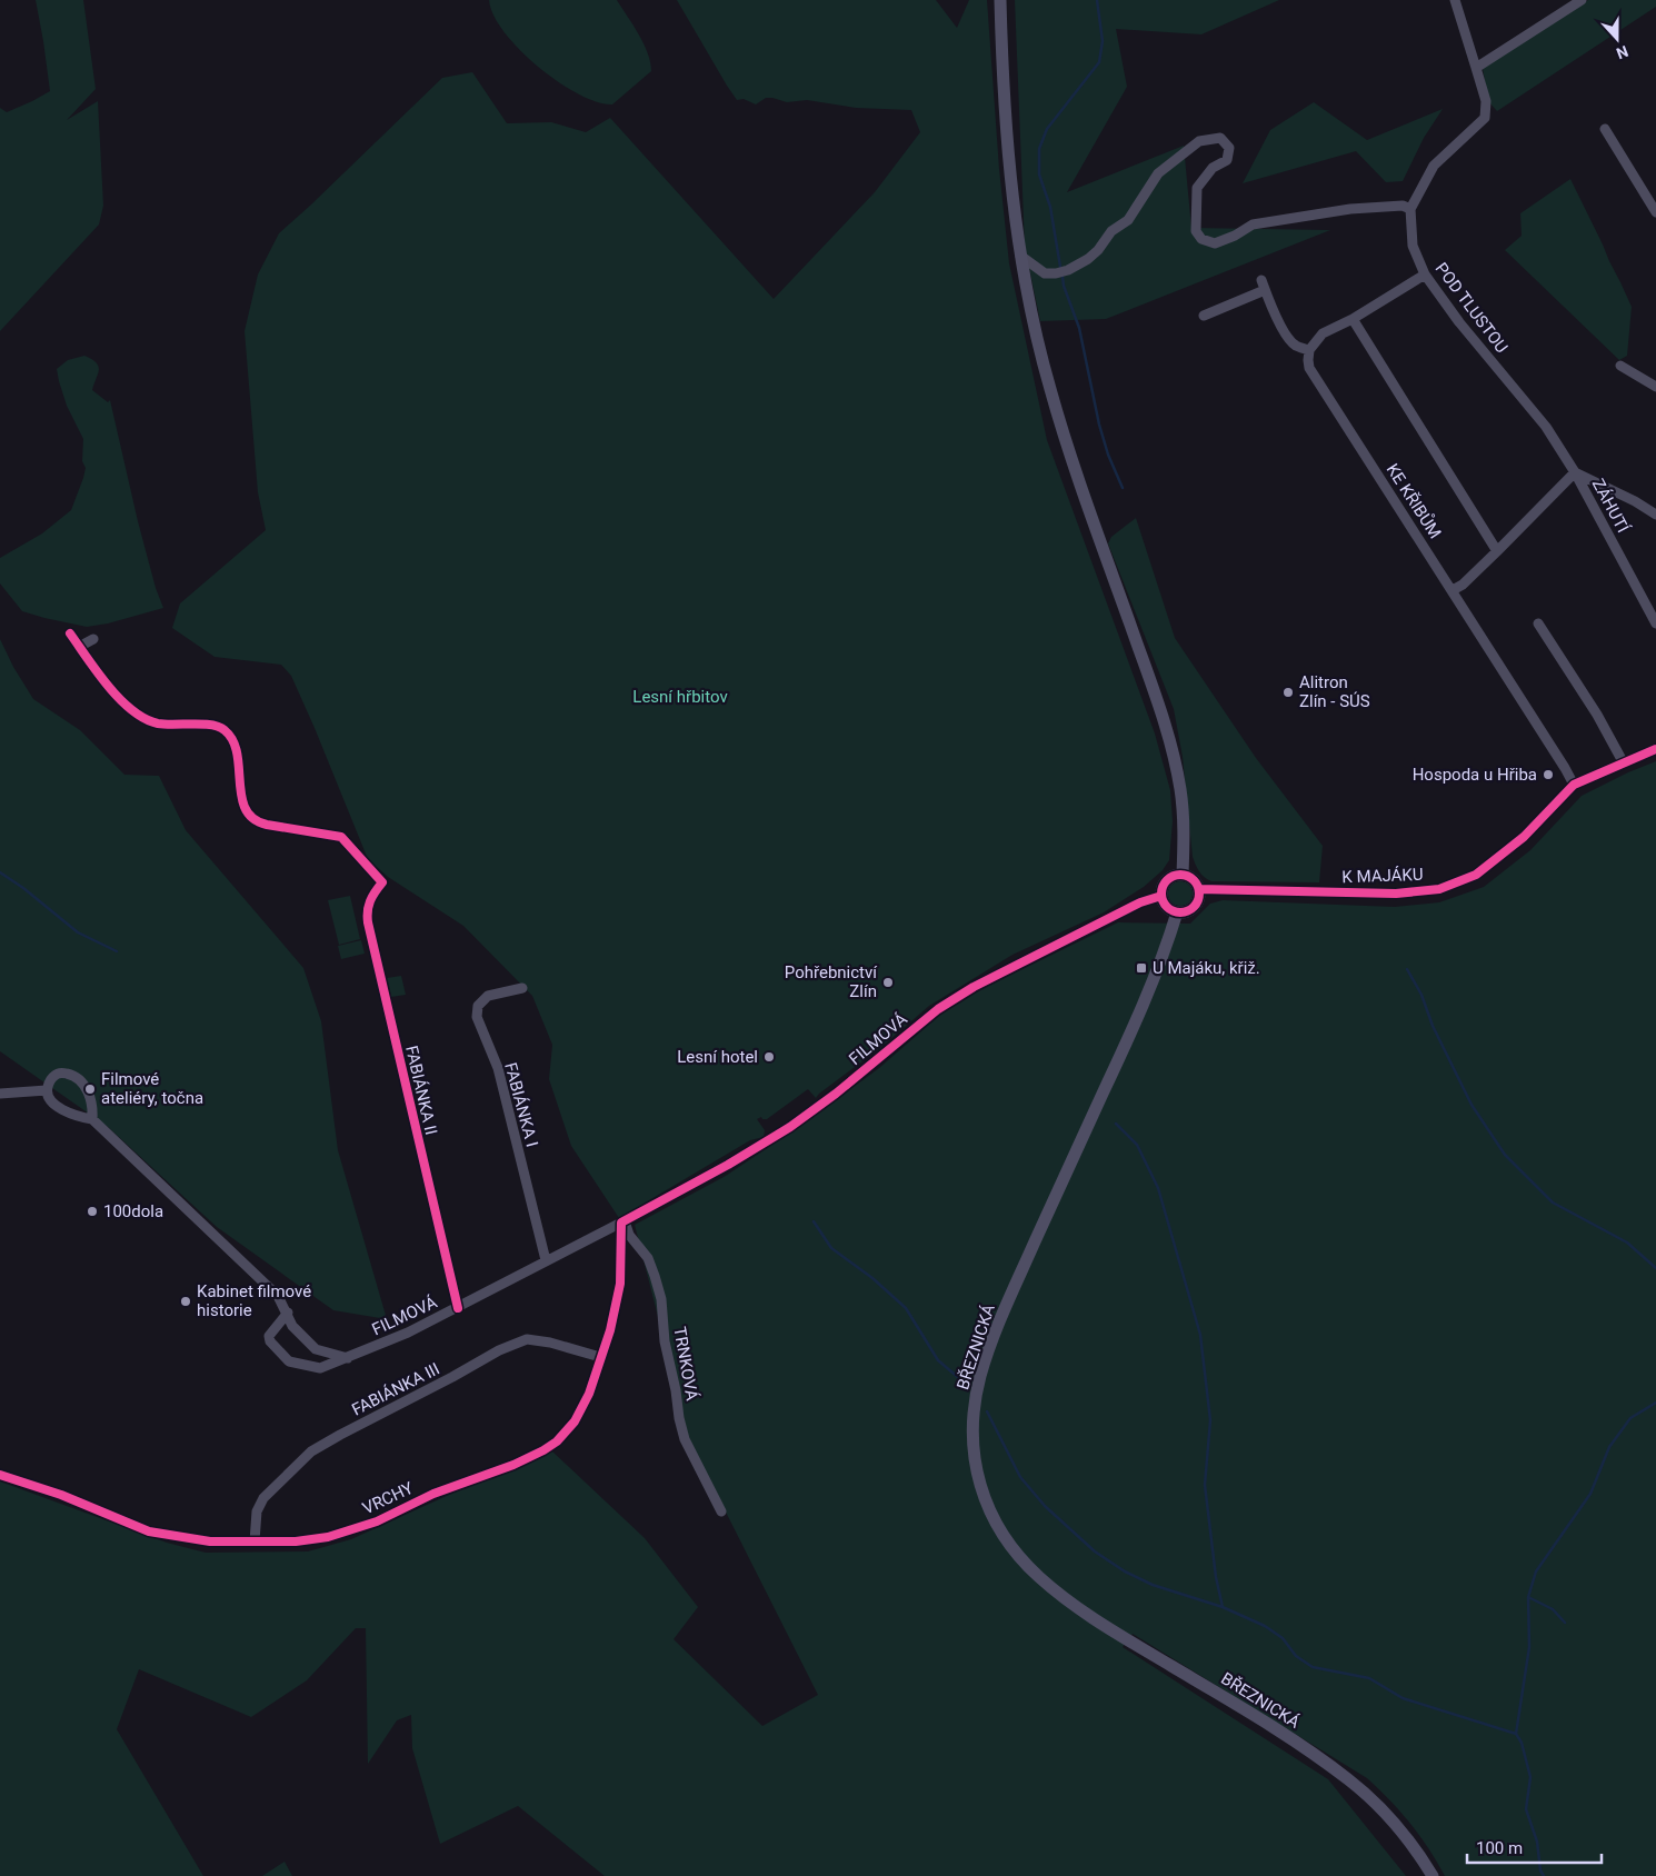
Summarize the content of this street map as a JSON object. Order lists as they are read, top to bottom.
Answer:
{
  "streets": {
    "main road": ["BŘEZNICKÁ"],
    "street": [
      "POD TLUSTOU",
      "KE KŘIBŮM",
      "ZÁHUTÍ",
      "K MAJÁKU",
      "FILMOVÁ",
      "FABIÁNKA II",
      "FABIÁNKA I",
      "TRNKOVÁ",
      "FABIÁNKA III",
      "VRCHY"
    ]
  },
  "crossings": [
    ["POD TLUSTOU", "ZÁHUTÍ"],
    ["KE KŘIBŮM", "ZÁHUTÍ"],
    ["KE KŘIBŮM", "K MAJÁKU"],
    ["K MAJÁKU", "FILMOVÁ"],
    ["K MAJÁKU", "BŘEZNICKÁ"],
    ["FILMOVÁ", "FABIÁNKA II"],
    ["FILMOVÁ", "FABIÁNKA I"],
    ["FILMOVÁ", "BŘEZNICKÁ"],
    ["FILMOVÁ", "TRNKOVÁ"],
    ["FILMOVÁ", "VRCHY"],
    ["TRNKOVÁ", "VRCHY"],
    ["FABIÁNKA III", "VRCHY"]
  ],
  "parks": ["Lesní hřbitov"],
  "places": {
    "other": [
      "Alitron Zlín - SÚS",
      "Hospoda u Hřiba",
      "Pohřebnictví Zlín",
      "Lesní hotel",
      "Filmové ateliéry, točna",
      "100dola",
      "Kabinet filmové historie"
    ],
    "transit": ["U Majáku, křiž."]
  },
  "scale_bar": "100 m",
  "north": "bottom"
}
